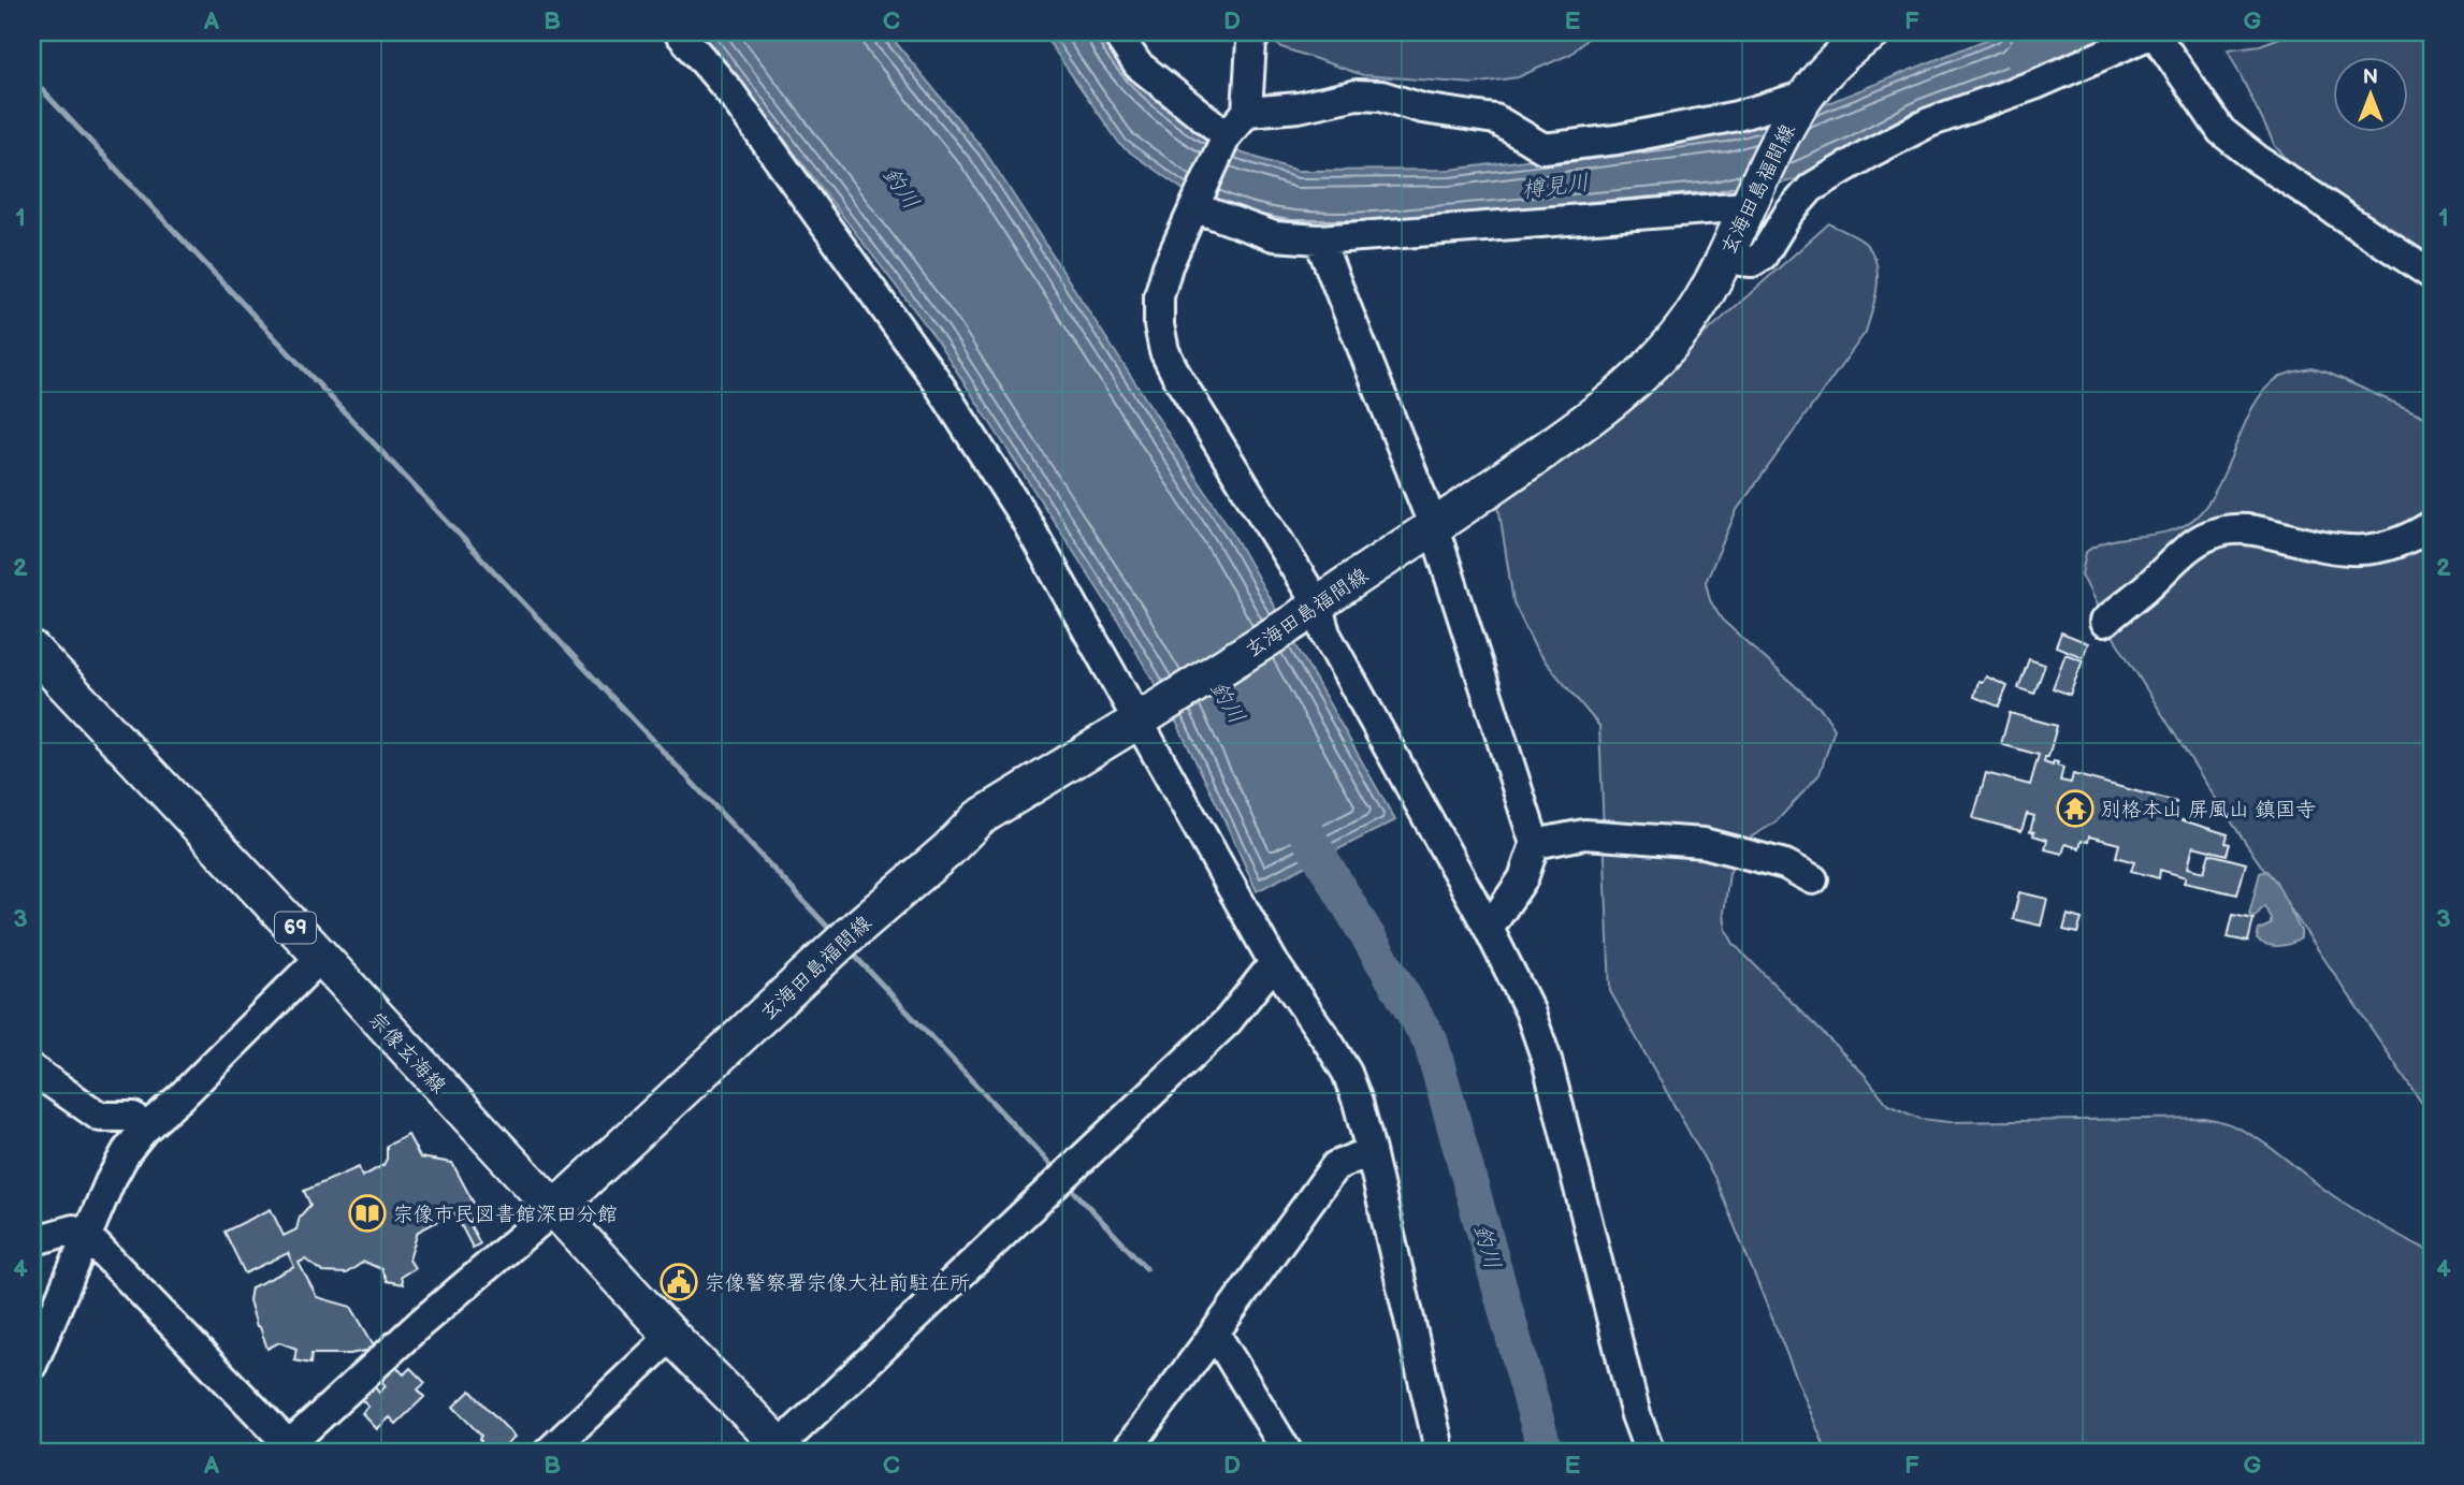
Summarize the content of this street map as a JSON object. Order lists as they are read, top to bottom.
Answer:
{
  "streets": {
    "main road": ["玄海田島福間線", "69", "宗像玄海線"]
  },
  "crossings": [
    ["玄海田島福間線", "宗像玄海線"]
  ],
  "water": ["樽見川", "釣川"],
  "places": {
    "temple": ["別格本山 屏風山 鎮国寺"],
    "library": ["宗像市民図書館深田分館"],
    "public building": ["宗像警察署宗像大社前駐在所"]
  },
  "north": "top",
  "grid": {
    "columns": [
      "A",
      "B",
      "C",
      "D",
      "E",
      "F",
      "G"
    ],
    "rows": [
      "1",
      "2",
      "3",
      "4"
    ]
  }
}
